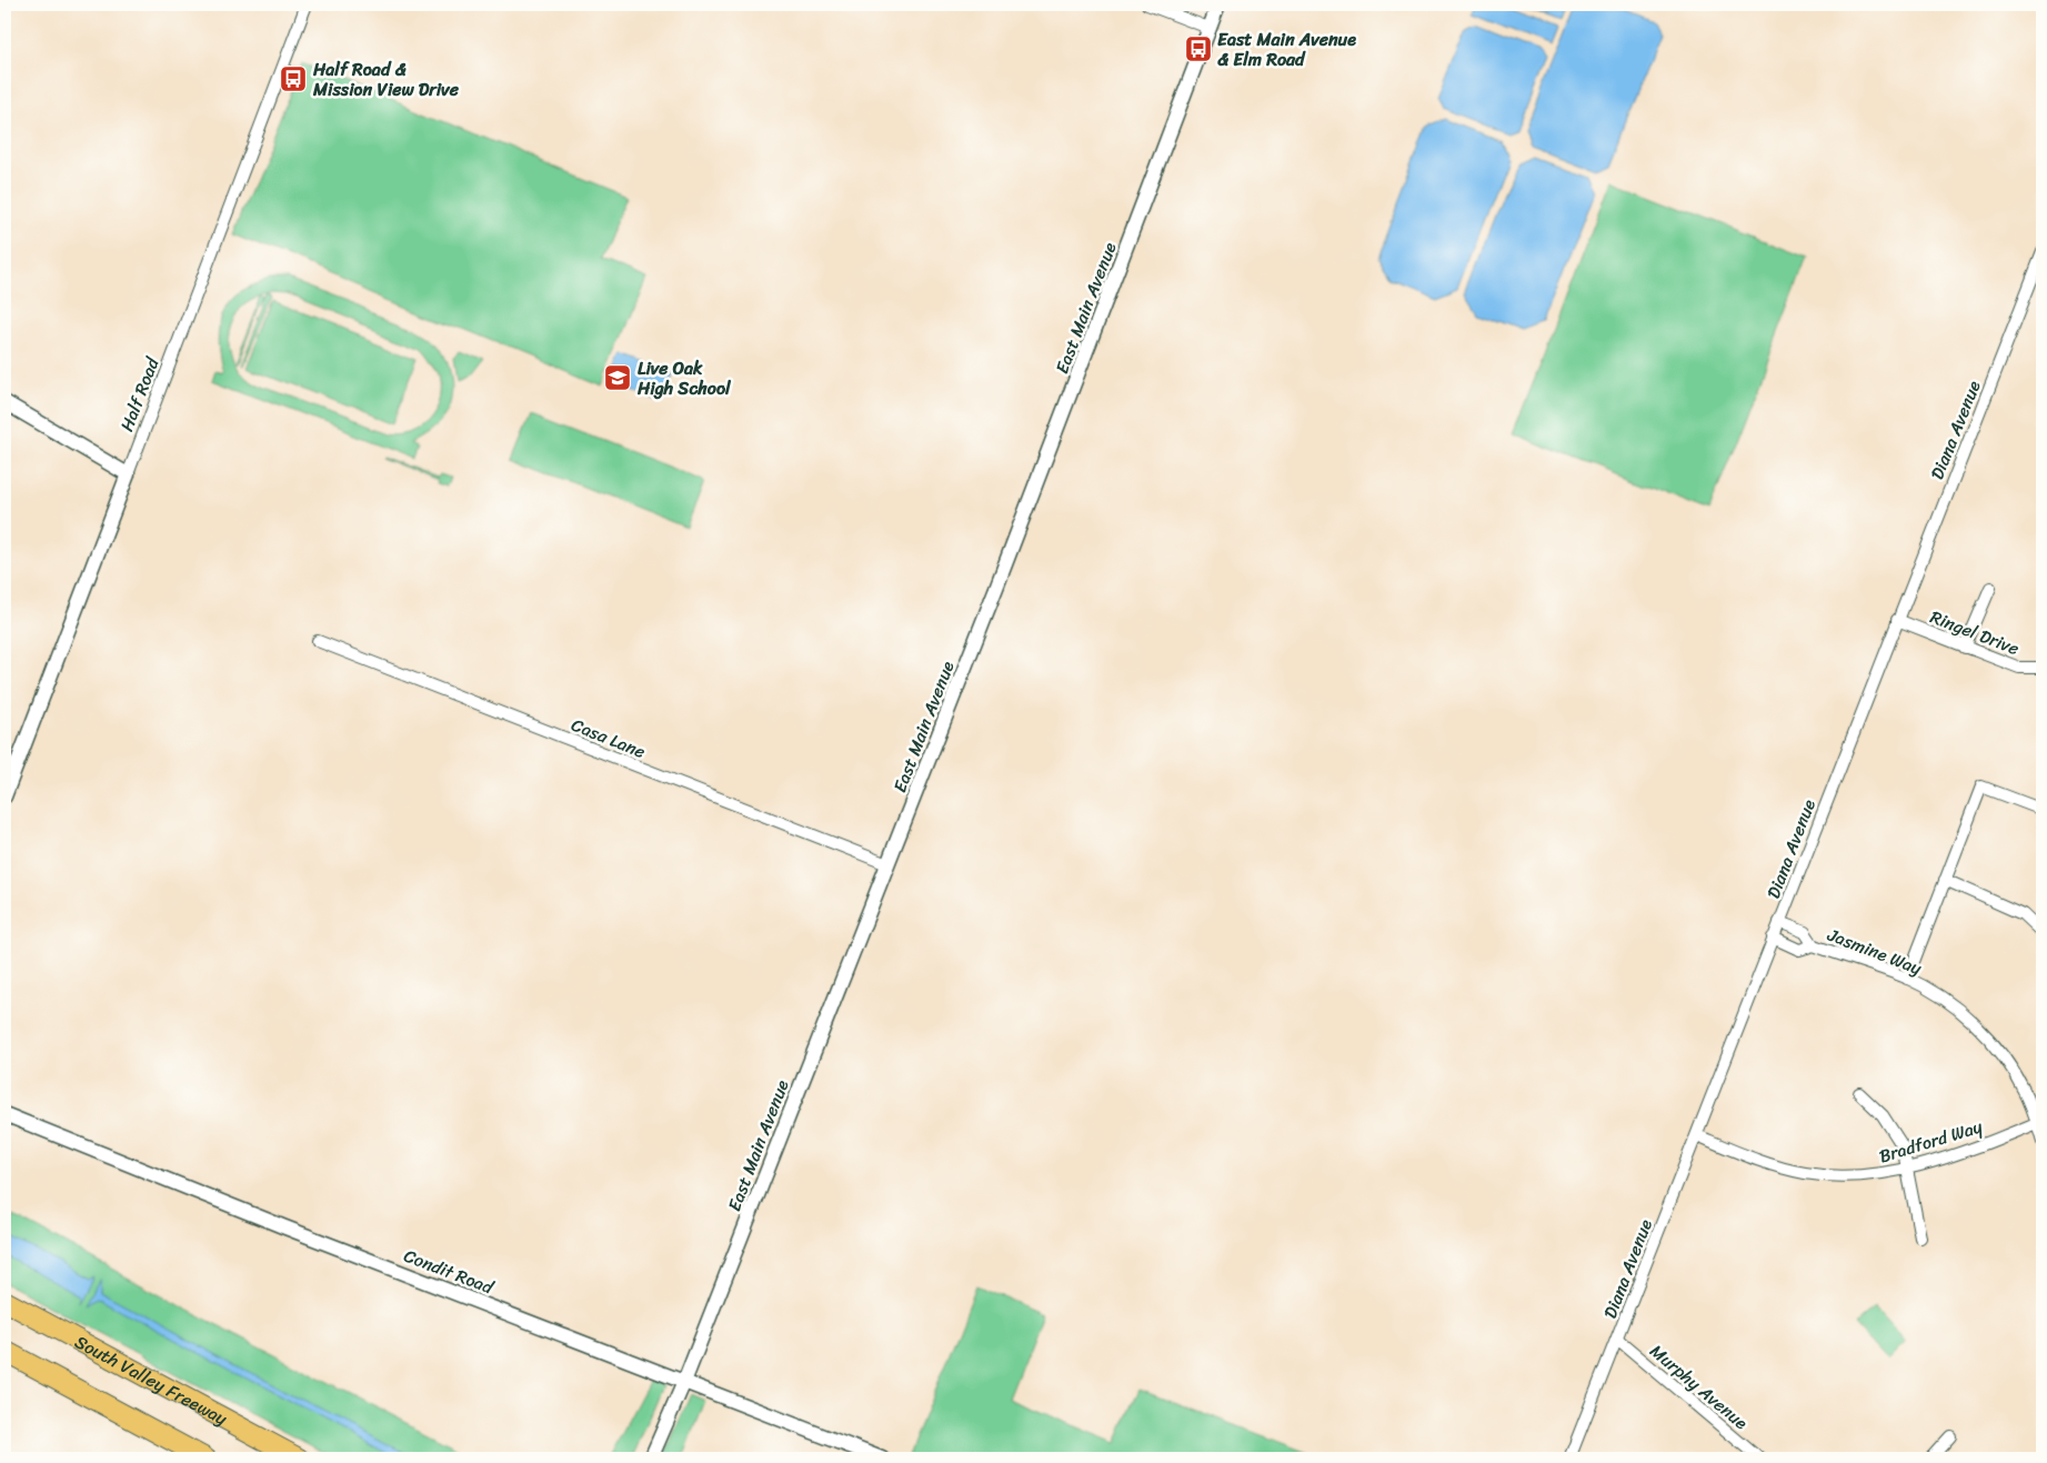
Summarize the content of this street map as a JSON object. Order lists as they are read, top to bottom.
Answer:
{
  "streets": {
    "highway": ["South Valley Freeway"],
    "street": [
      "East Main Avenue",
      "Half Road",
      "Diana Avenue",
      "Ringel Drive",
      "Casa Lane",
      "Jasmine Way",
      "Bradford Way",
      "Condit Road",
      "Murphy Avenue"
    ]
  },
  "crossings": [
    ["East Main Avenue", "Casa Lane"],
    ["East Main Avenue", "Condit Road"],
    ["Diana Avenue", "Ringel Drive"],
    ["Diana Avenue", "Jasmine Way"],
    ["Diana Avenue", "Bradford Way"],
    ["Diana Avenue", "Murphy Avenue"],
    ["Jasmine Way", "Bradford Way"]
  ],
  "places": {
    "bus stop": ["East Main Avenue & Elm Road", "Half Road & Mission View Drive"],
    "school or university": ["Live Oak High School"]
  }
}
